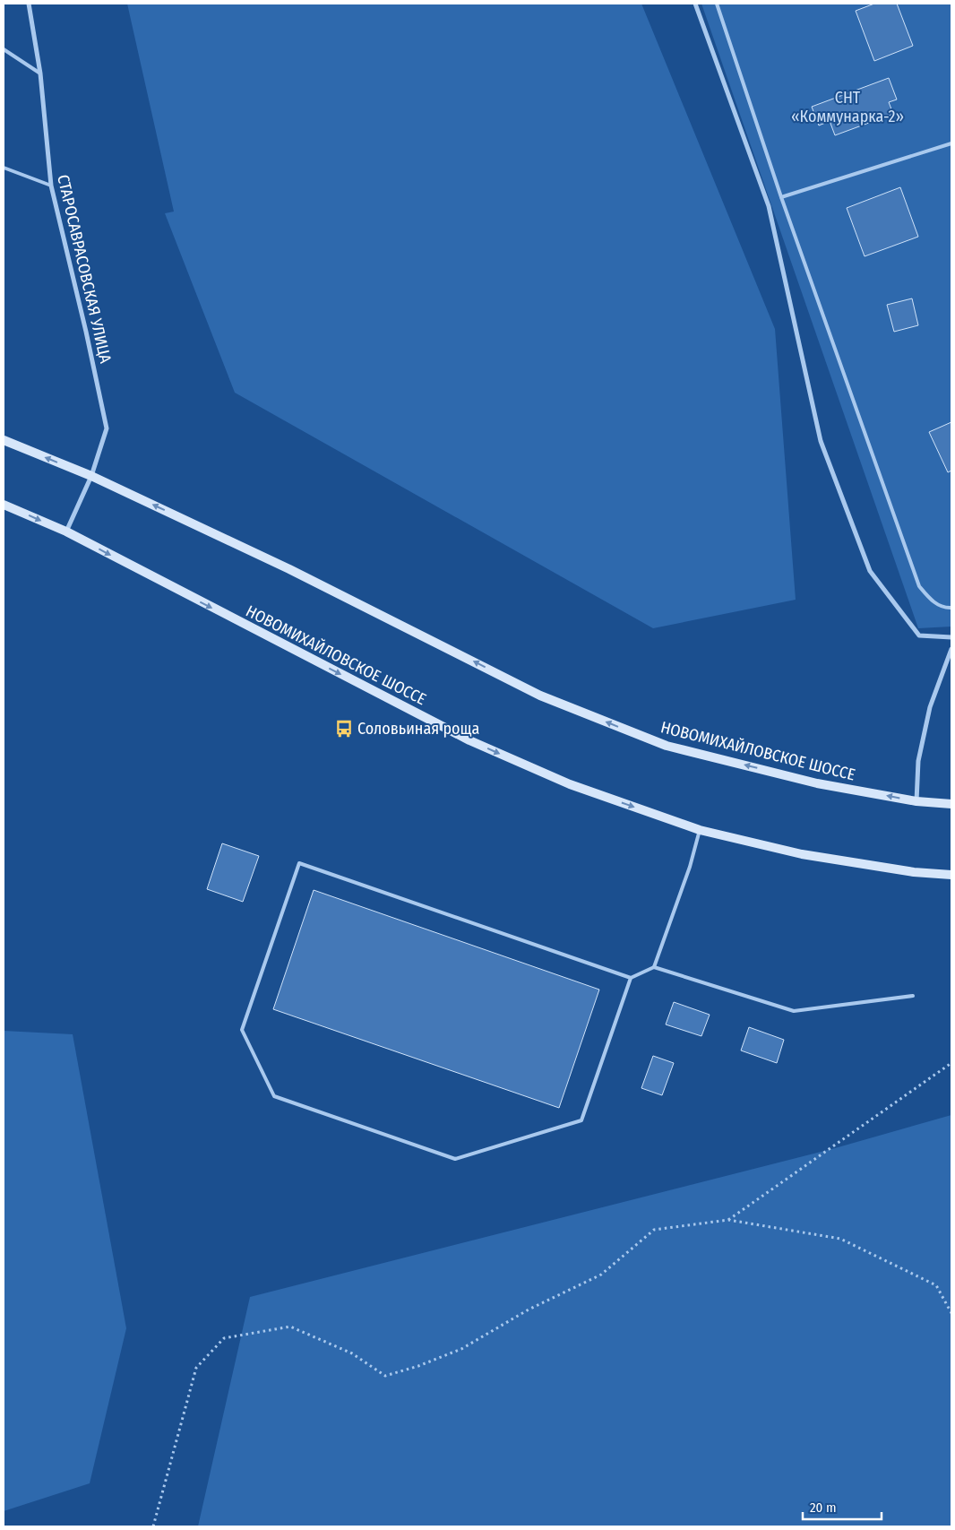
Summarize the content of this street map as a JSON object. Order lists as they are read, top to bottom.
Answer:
{
  "streets": {
    "street": ["СТАРОСАВРАСОВСКАЯ УЛИЦА", "НОВОМИХАЙЛОВСКОЕ ШОССЕ"]
  },
  "crossings": [
    ["СТАРОСАВРАСОВСКАЯ УЛИЦА", "НОВОМИХАЙЛОВСКОЕ ШОССЕ"]
  ],
  "parks": ["СНТ «Коммунарка-2»"],
  "places": {
    "bus stop": ["Соловьиная роща"]
  },
  "scale_bar": "20 m"
}
